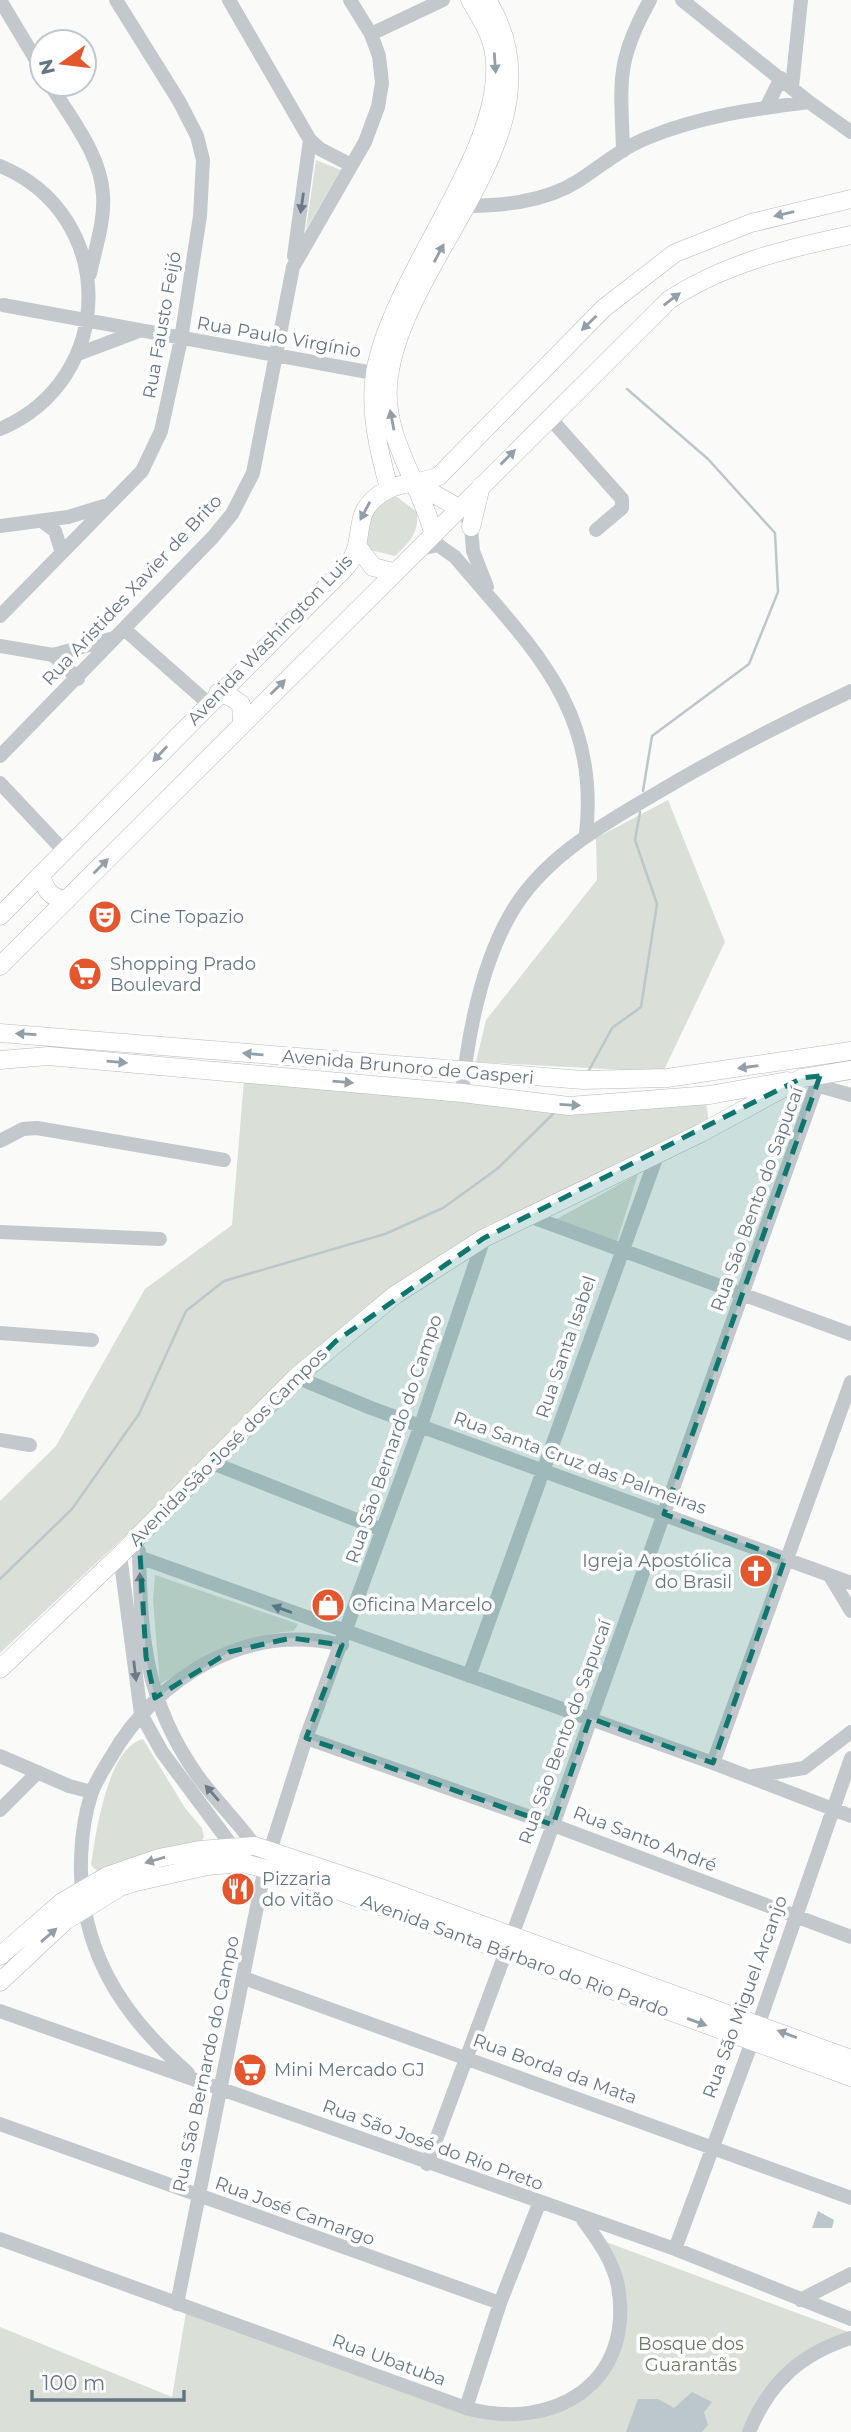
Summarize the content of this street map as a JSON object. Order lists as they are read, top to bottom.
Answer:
{
  "streets": {
    "main road": [
      "Avenida Washington Luis",
      "Avenida Brunoro de Gasperi",
      "Avenida São José dos Campos",
      "Avenida Santa Bárbaro do Rio Pardo"
    ],
    "street": [
      "Rua Fausto Feijó",
      "Rua Paulo Virgínio",
      "Rua Aristides Xavier de Brito",
      "Rua São Bento do Sapucaí",
      "Rua Santa Isabel",
      "Rua São Bernardo do Campo",
      "Rua Santa Cruz das Palmeiras",
      "Rua Santo André",
      "Rua São Miguel Arcanjo",
      "Rua Borda da Mata",
      "Rua São José do Rio Preto",
      "Rua José Camargo",
      "Rua Ubatuba"
    ]
  },
  "crossings": [
    ["Rua Fausto Feijó", "Rua Paulo Virgínio"],
    ["Rua Paulo Virgínio", "Rua Aristides Xavier de Brito"],
    ["Avenida Brunoro de Gasperi", "Rua São Bento do Sapucaí"],
    ["Avenida Brunoro de Gasperi", "Avenida São José dos Campos"],
    ["Rua São Bento do Sapucaí", "Avenida São José dos Campos"],
    ["Rua São Bento do Sapucaí", "Rua Santa Cruz das Palmeiras"],
    ["Rua São Bento do Sapucaí", "Rua Santo André"],
    ["Rua São Bento do Sapucaí", "Avenida Santa Bárbaro do Rio Pardo"],
    ["Rua São Bento do Sapucaí", "Rua Borda da Mata"],
    ["Rua São Bento do Sapucaí", "Rua São José do Rio Preto"],
    ["Rua Santa Isabel", "Avenida São José dos Campos"],
    ["Rua Santa Isabel", "Rua Santa Cruz das Palmeiras"],
    ["Rua São Bernardo do Campo", "Avenida São José dos Campos"],
    ["Rua São Bernardo do Campo", "Rua Santa Cruz das Palmeiras"],
    ["Rua São Bernardo do Campo", "Rua Santo André"],
    ["Rua São Bernardo do Campo", "Avenida Santa Bárbaro do Rio Pardo"],
    ["Rua São Bernardo do Campo", "Rua Borda da Mata"],
    ["Rua São Bernardo do Campo", "Rua São José do Rio Preto"],
    ["Rua São Bernardo do Campo", "Rua José Camargo"],
    ["Rua São Bernardo do Campo", "Rua Ubatuba"],
    ["Avenida São José dos Campos", "Rua Santa Cruz das Palmeiras"],
    ["Rua Santo André", "Rua São Miguel Arcanjo"],
    ["Avenida Santa Bárbaro do Rio Pardo", "Rua São Miguel Arcanjo"],
    ["Rua São Miguel Arcanjo", "Rua Borda da Mata"],
    ["Rua São Miguel Arcanjo", "Rua São José do Rio Preto"],
    ["Rua São José do Rio Preto", "Rua Ubatuba"]
  ],
  "parks": ["Bosque dos Guarantãs"],
  "places": {
    "theatre": ["Cine Topazio"],
    "supermarket": ["Shopping Prado Boulevard", "Mini Mercado GJ"],
    "church": ["Igreja Apostólica do Brasil"],
    "shop": ["Oficina Marcelo"],
    "restaurant": ["Pizzaria do vitão"]
  },
  "scale_bar": "100 m",
  "north": "left"
}
